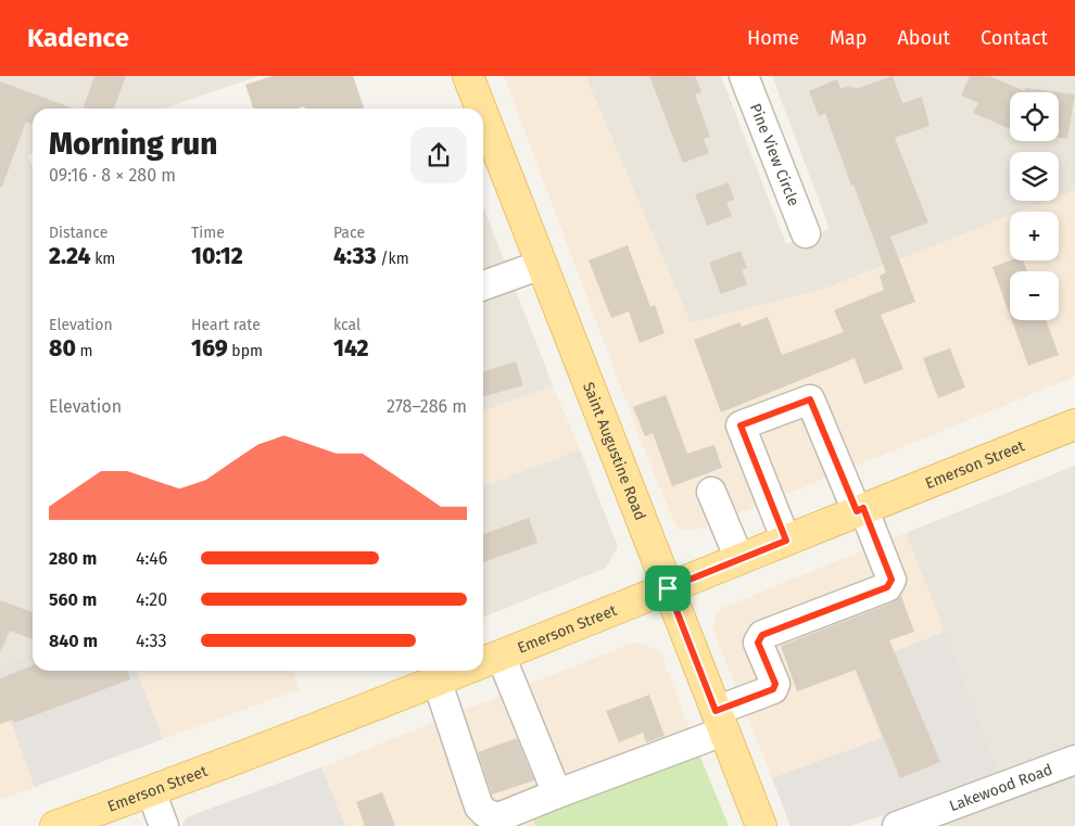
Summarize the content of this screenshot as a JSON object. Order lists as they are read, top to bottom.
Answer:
{
  "streets": {
    "main road": ["Saint Augustine Road", "Emerson Street"],
    "street": ["Pine View Circle", "Lakewood Road"]
  },
  "crossings": [
    ["Saint Augustine Road", "Emerson Street"]
  ],
  "page": {
    "header": "Kadence",
    "nav": [
      "Home",
      "Map",
      "About",
      "Contact"
    ],
    "map_buttons": ["+", "−"],
    "heading": ["Morning run", "09:16 · 8 × 280 m"],
    "stats": [
      ["Distance", "2.24 km"],
      ["Time", "10:12"],
      ["Pace", "4:33 /km"],
      ["Elevation", "80 m"],
      ["Heart rate", "169 bpm"],
      ["kcal", "142"]
    ],
    "chart": ["Elevation", "278–286 m"],
    "list": [
      {
        "name": "280 m",
        "note": "4:46"
      },
      {
        "name": "560 m",
        "note": "4:20"
      },
      {
        "name": "840 m",
        "note": "4:33"
      }
    ]
  }
}
